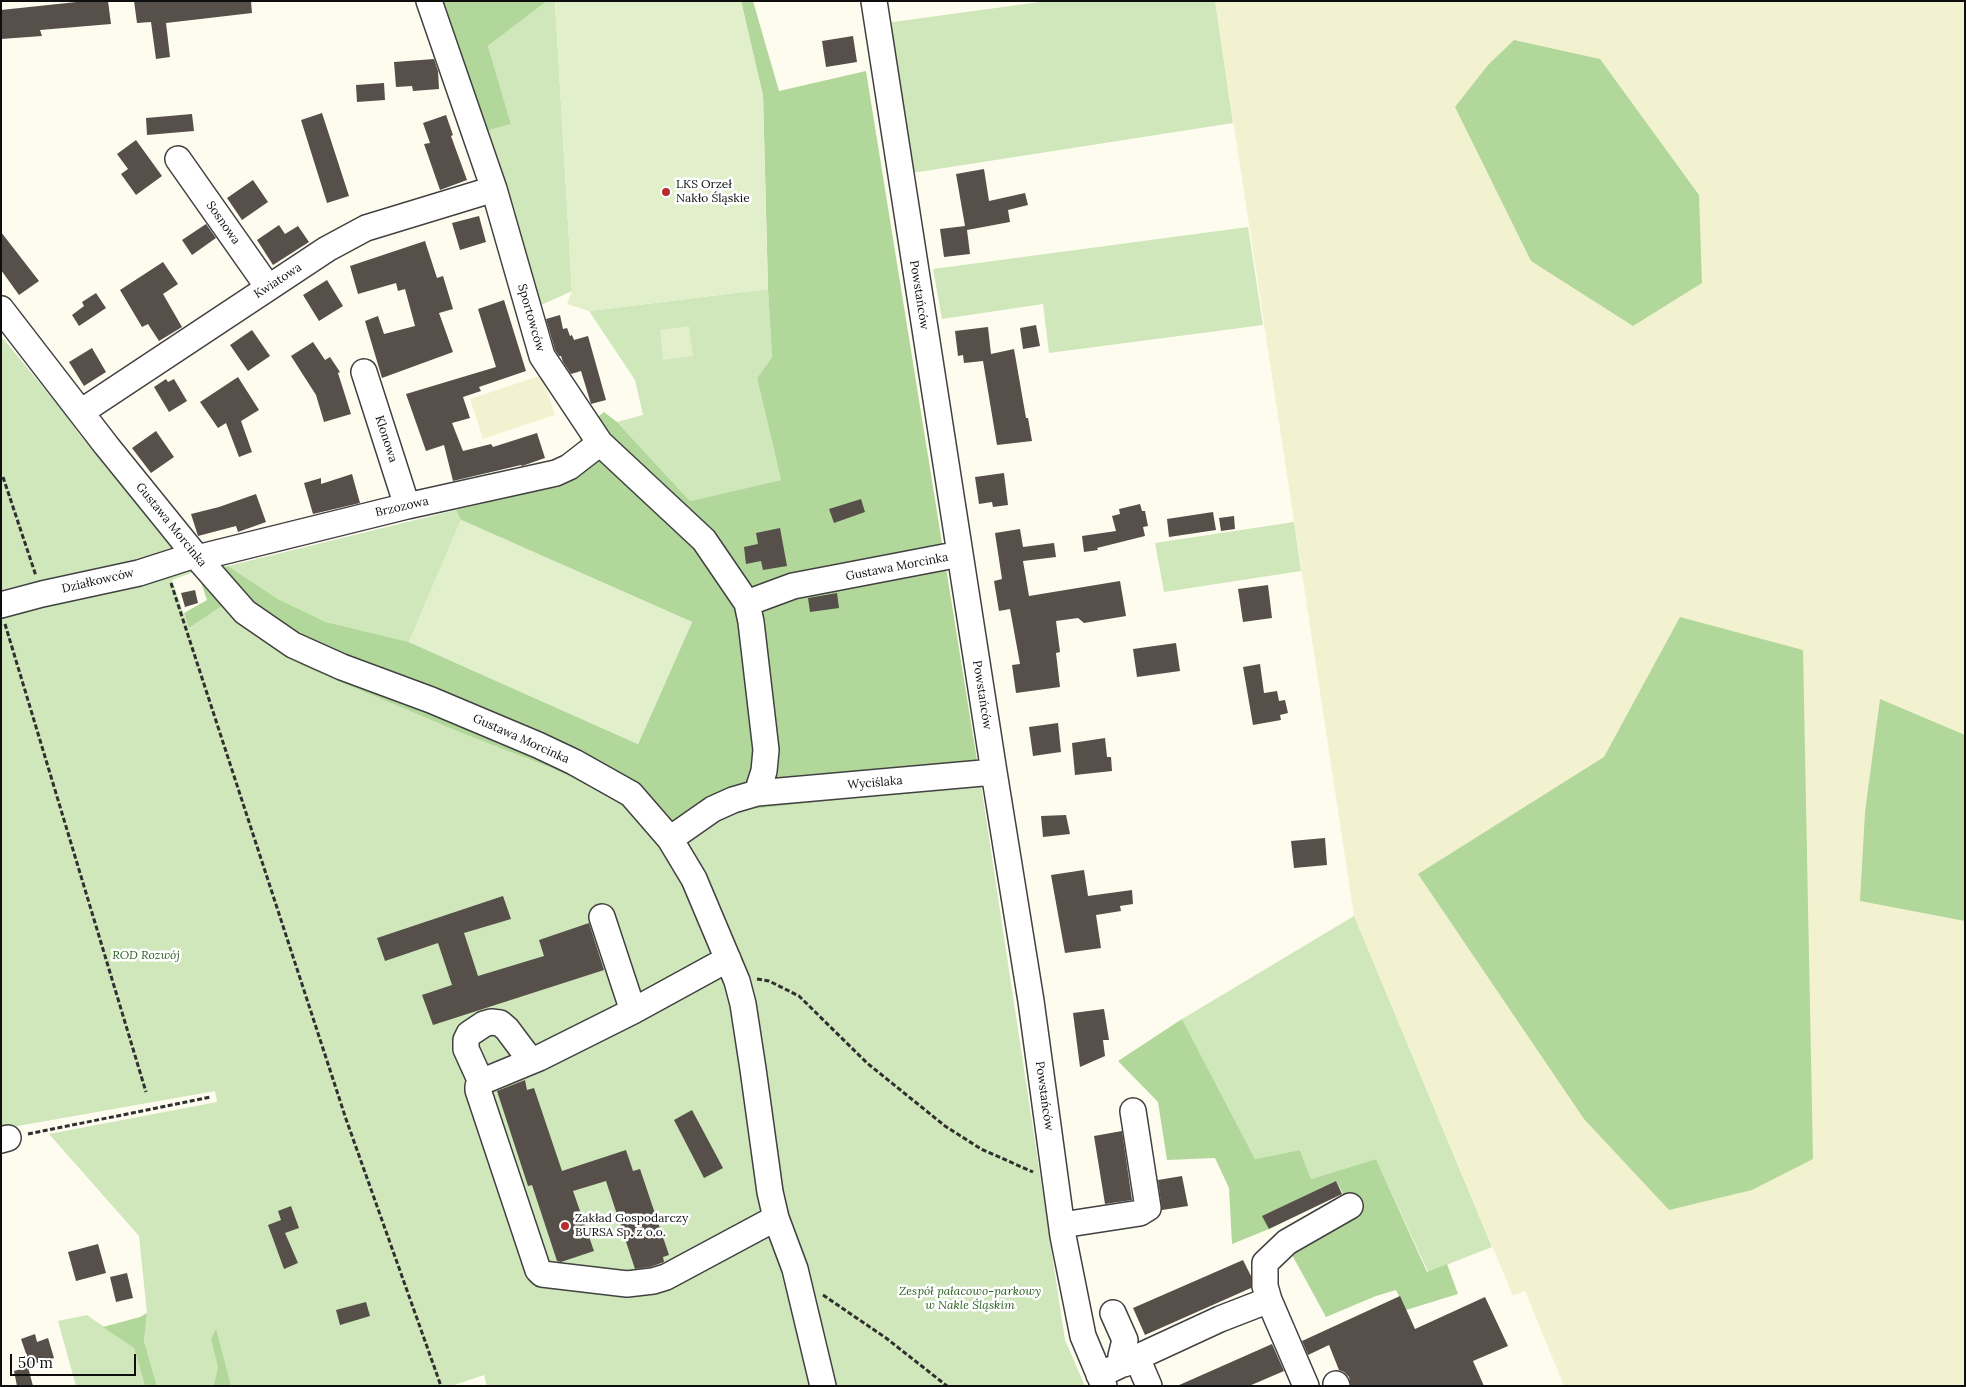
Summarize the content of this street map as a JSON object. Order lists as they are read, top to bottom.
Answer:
{
  "streets": {
    "street": [
      "Sosnowa",
      "Kwiatowa",
      "Powstańców",
      "Sportowców",
      "Klonowa",
      "Brzozowa",
      "Gustawa Morcinka",
      "Działkowców",
      "Wyciślaka"
    ]
  },
  "crossings": [
    ["Sosnowa", "Kwiatowa"],
    ["Kwiatowa", "Sportowców"],
    ["Kwiatowa", "Gustawa Morcinka"],
    ["Powstańców", "Gustawa Morcinka"],
    ["Powstańców", "Wyciślaka"],
    ["Sportowców", "Brzozowa"],
    ["Sportowców", "Gustawa Morcinka"],
    ["Klonowa", "Brzozowa"],
    ["Brzozowa", "Gustawa Morcinka"],
    ["Brzozowa", "Działkowców"],
    ["Gustawa Morcinka", "Działkowców"]
  ],
  "parks": ["ROD Rozwój", "Zespół pałacowo-parkowy w Nakle Śląskim"],
  "places": ["LKS Orzeł Nakło Śląskie", "Zakład Gospodarczy BURSA Sp. z o.o."],
  "scale_bar": "50 m"
}
